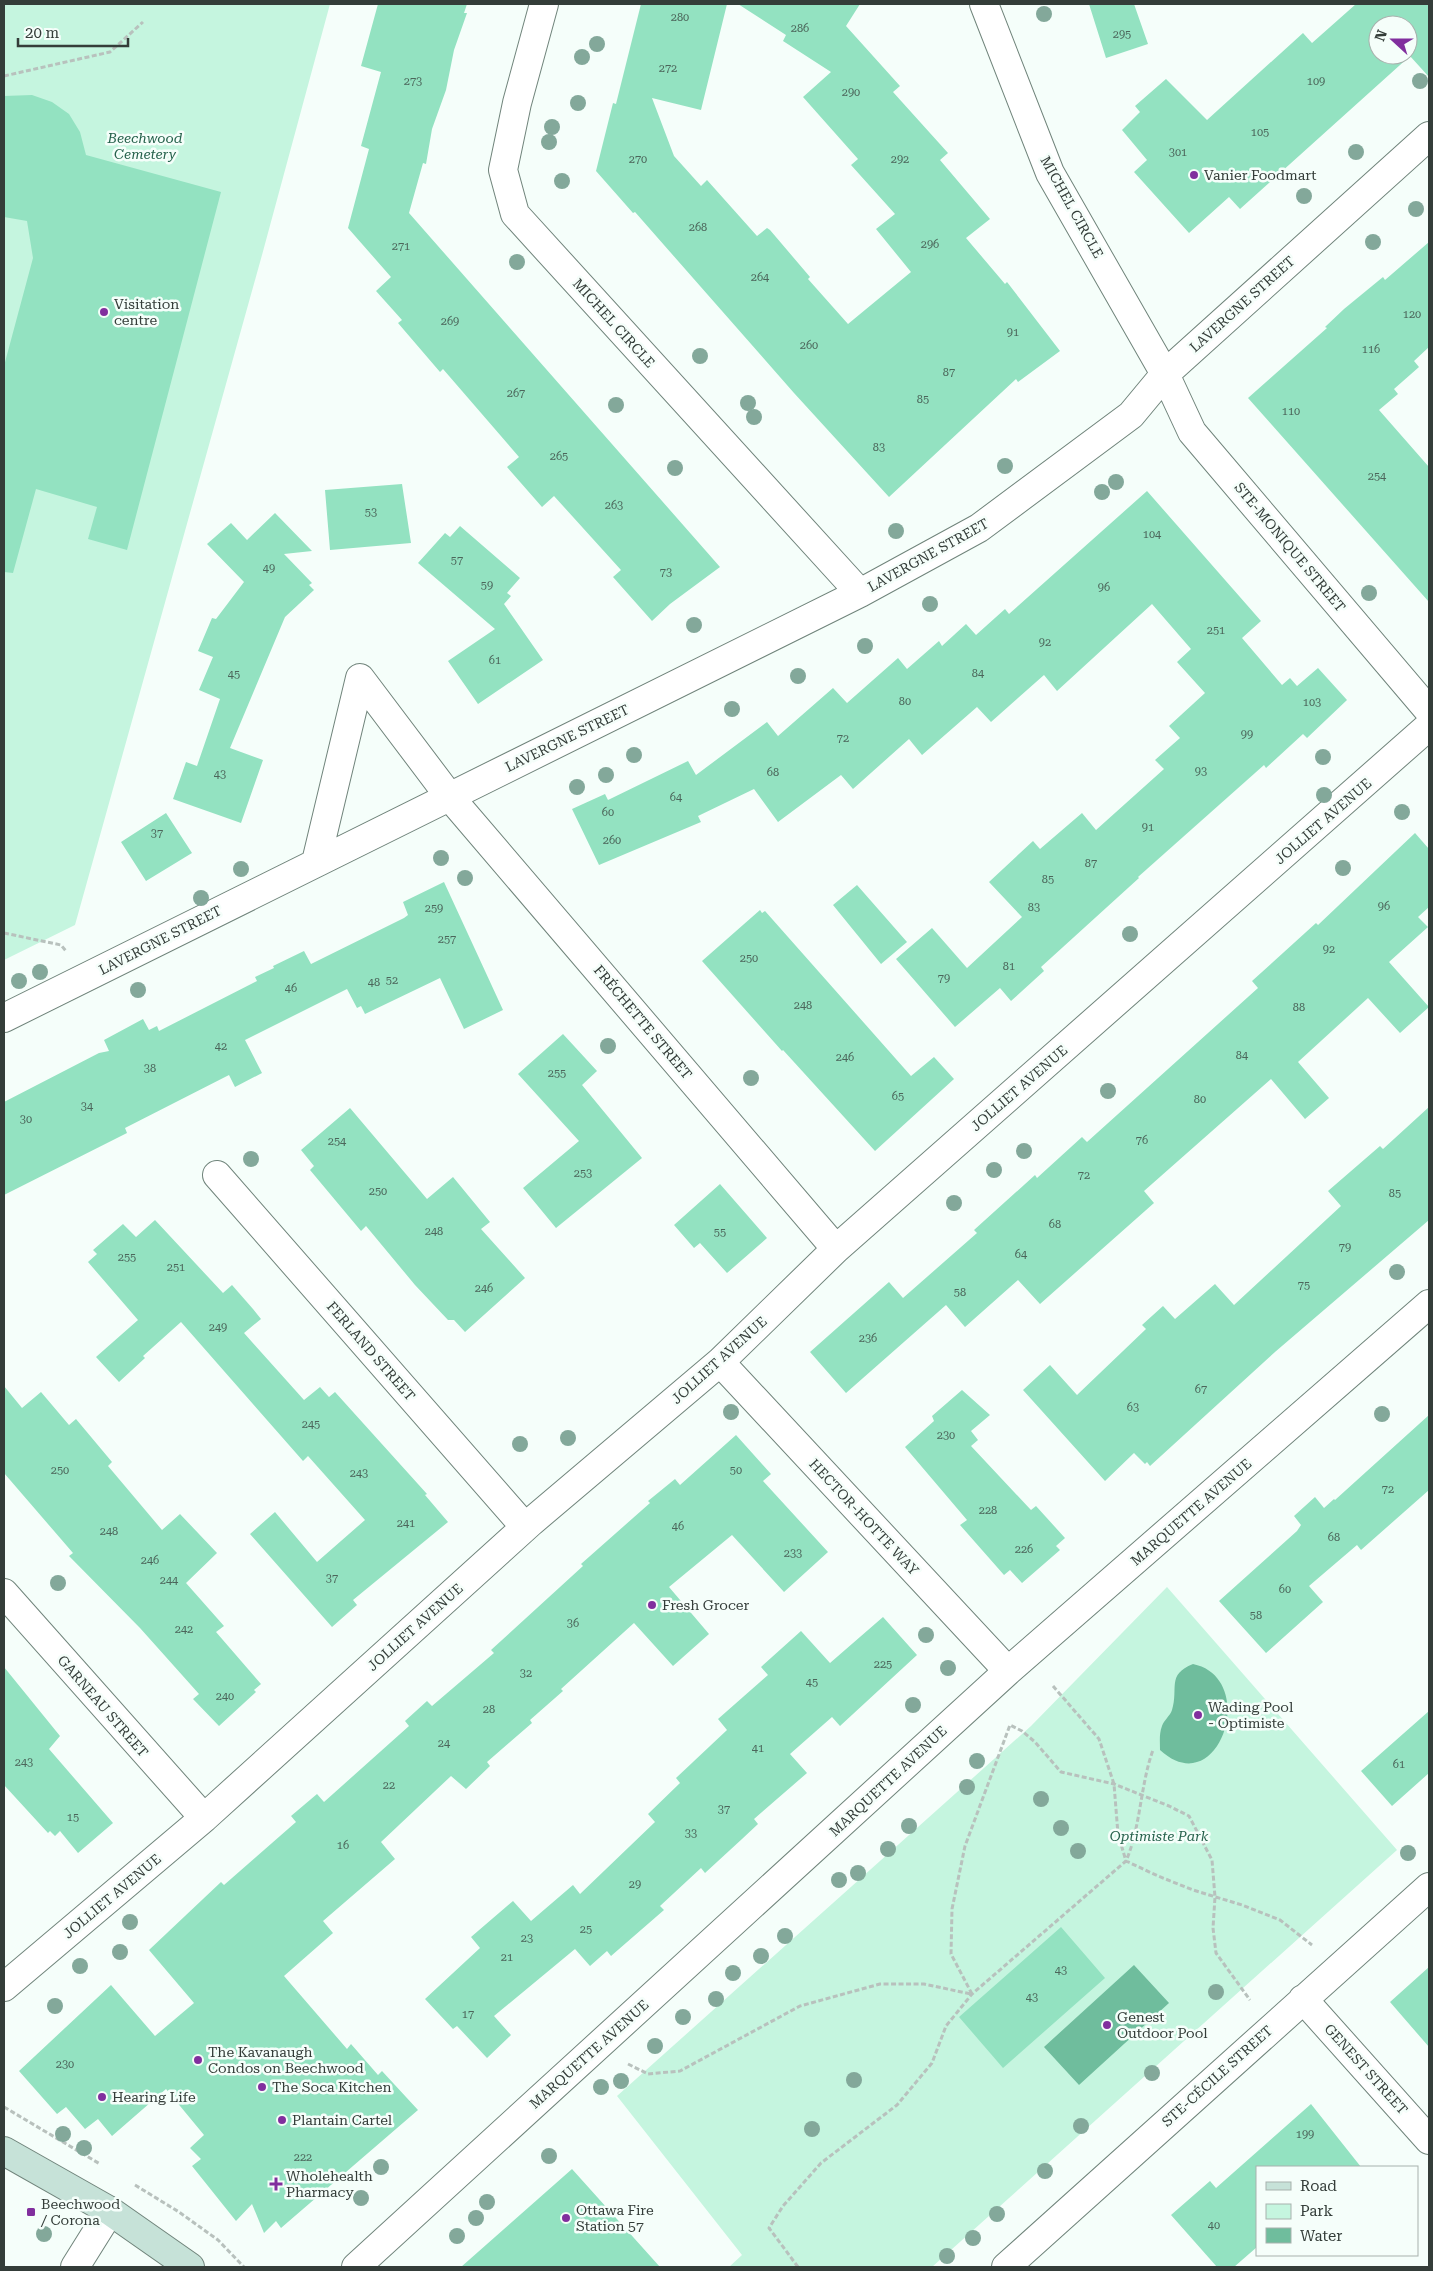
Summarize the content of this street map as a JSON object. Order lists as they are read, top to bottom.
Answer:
{
  "streets": {
    "street": [
      "MICHEL CIRCLE",
      "LAVERGNE STREET",
      "STE-MONIQUE STREET",
      "JOLLIET AVENUE",
      "FRÉCHETTE STREET",
      "FERLAND STREET",
      "MARQUETTE AVENUE",
      "HECTOR-HOTTE WAY",
      "GARNEAU STREET",
      "GENEST STREET",
      "STE-CÉCILE STREET"
    ]
  },
  "crossings": [
    ["MICHEL CIRCLE", "LAVERGNE STREET"],
    ["MICHEL CIRCLE", "STE-MONIQUE STREET"],
    ["LAVERGNE STREET", "STE-MONIQUE STREET"],
    ["LAVERGNE STREET", "FRÉCHETTE STREET"],
    ["JOLLIET AVENUE", "FRÉCHETTE STREET"],
    ["JOLLIET AVENUE", "FERLAND STREET"],
    ["JOLLIET AVENUE", "HECTOR-HOTTE WAY"],
    ["JOLLIET AVENUE", "GARNEAU STREET"],
    ["MARQUETTE AVENUE", "HECTOR-HOTTE WAY"],
    ["GENEST STREET", "STE-CÉCILE STREET"]
  ],
  "parks": ["Beechwood Cemetery", "Optimiste Park"],
  "places": {
    "other": [
      "Vanier Foodmart",
      "Visitation centre",
      "Fresh Grocer",
      "Wading Pool - Optimiste",
      "Genest Outdoor Pool",
      "The Kavanaugh Condos on Beechwood",
      "The Soca Kitchen",
      "Hearing Life",
      "Plantain Cartel",
      "Ottawa Fire Station 57"
    ],
    "health": ["Wholehealth Pharmacy"],
    "transit": ["Beechwood / Corona"]
  },
  "house_numbers": [
    "280",
    "286",
    "295",
    "272",
    "273",
    "109",
    "290",
    "105",
    "301",
    "270",
    "292",
    "268",
    "296",
    "271",
    "264",
    "120",
    "269",
    "91",
    "260",
    "116",
    "87",
    "267",
    "85",
    "110",
    "83",
    "265",
    "254",
    "263",
    "53",
    "104",
    "57",
    "49",
    "73",
    "59",
    "96",
    "251",
    "92",
    "61",
    "84",
    "45",
    "80",
    "103",
    "99",
    "72",
    "93",
    "68",
    "43",
    "64",
    "60",
    "91",
    "37",
    "260",
    "87",
    "85",
    "96",
    "83",
    "259",
    "257",
    "92",
    "250",
    "81",
    "79",
    "52",
    "48",
    "46",
    "248",
    "88",
    "42",
    "84",
    "246",
    "38",
    "255",
    "65",
    "80",
    "34",
    "30",
    "76",
    "254",
    "253",
    "72",
    "250",
    "85",
    "68",
    "248",
    "55",
    "79",
    "64",
    "255",
    "251",
    "75",
    "246",
    "58",
    "249",
    "236",
    "67",
    "63",
    "245",
    "230",
    "250",
    "50",
    "243",
    "72",
    "228",
    "241",
    "46",
    "248",
    "68",
    "226",
    "233",
    "246",
    "37",
    "244",
    "60",
    "58",
    "36",
    "242",
    "225",
    "32",
    "45",
    "240",
    "28",
    "24",
    "41",
    "243",
    "61",
    "22",
    "37",
    "15",
    "33",
    "16",
    "29",
    "25",
    "23",
    "21",
    "43",
    "43",
    "17",
    "230",
    "199",
    "222",
    "40"
  ],
  "legend": ["Road", "Park", "Water"],
  "scale_bar": "20 m",
  "north": "left"
}
